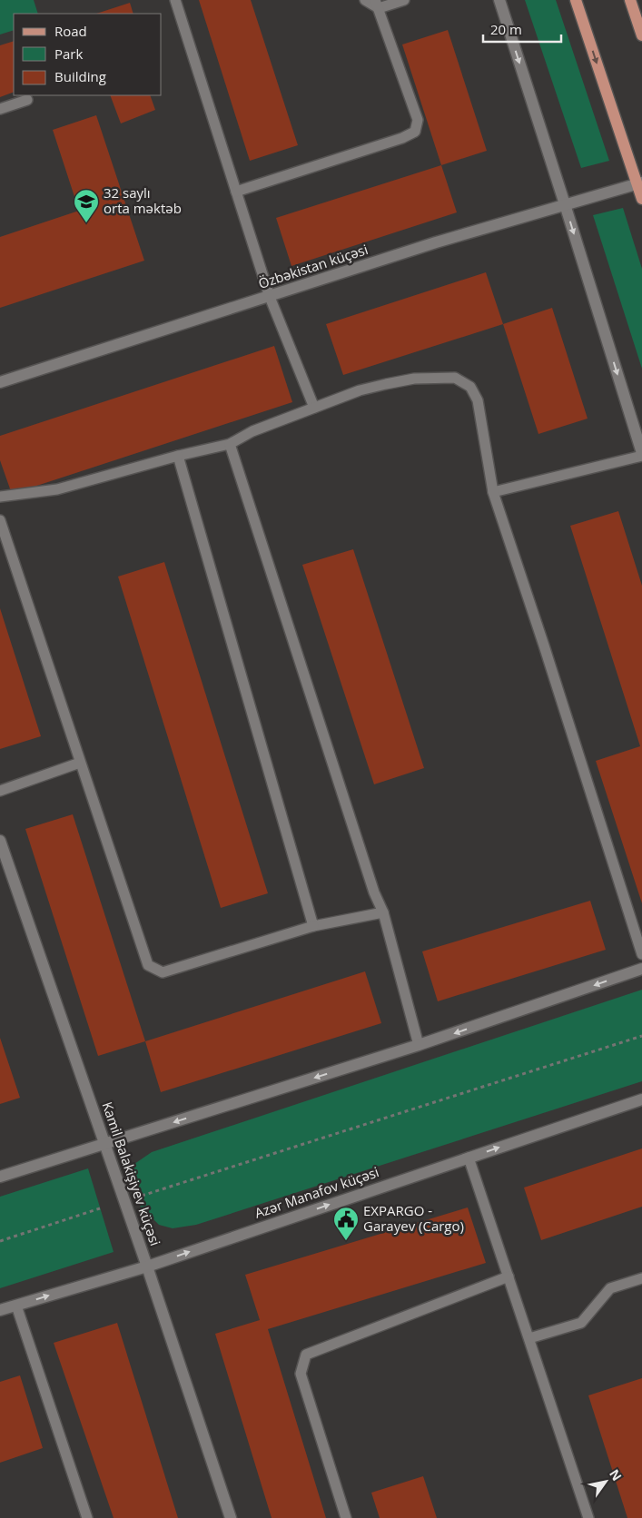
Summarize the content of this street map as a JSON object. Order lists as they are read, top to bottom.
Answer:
{
  "streets": {
    "street": ["Özbəkistan küçəsi", "Kamil Balakişiyev küçəsi", "Azər Manafov küçəsi"]
  },
  "crossings": [
    ["Kamil Balakişiyev küçəsi", "Azər Manafov küçəsi"]
  ],
  "one_way": ["Azər Manafov küçəsi"],
  "places": {
    "school or university": ["32 saylı orta məktəb"],
    "public building": ["EXPARGO - Garayev (Cargo)"]
  },
  "legend": ["Road", "Park", "Building"],
  "scale_bar": "20 m",
  "north": "top right"
}
